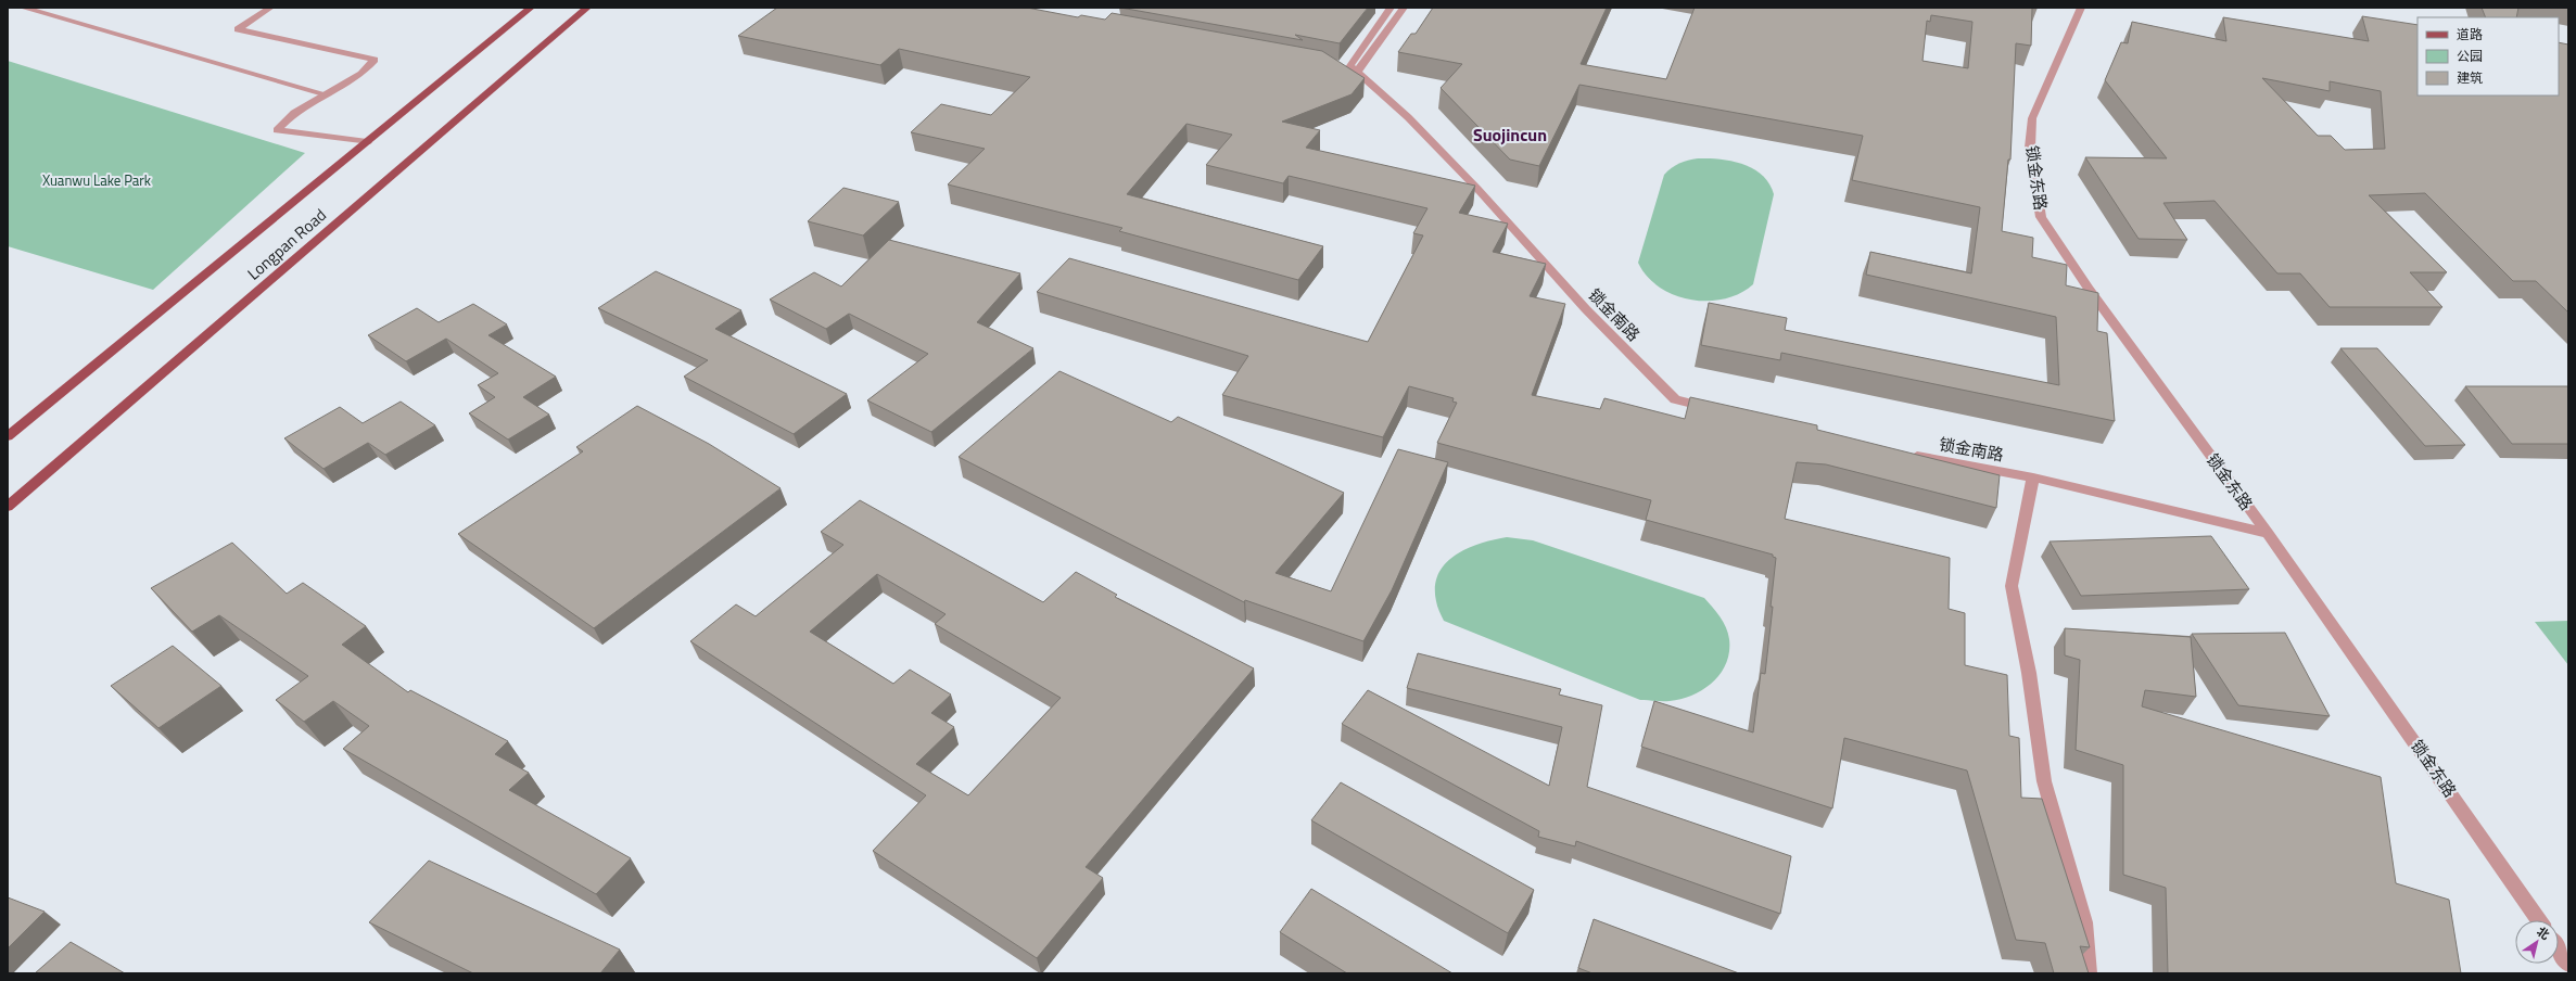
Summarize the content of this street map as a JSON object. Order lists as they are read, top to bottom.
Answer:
{
  "streets": {
    "main road": ["Longpan Road"],
    "street": ["锁金东路", "锁金南路"]
  },
  "crossings": [
    ["锁金东路", "锁金南路"]
  ],
  "districts": ["Suojincun"],
  "parks": ["Xuanwu Lake Park"],
  "legend": ["道路", "公园", "建筑"],
  "north": "top right"
}
